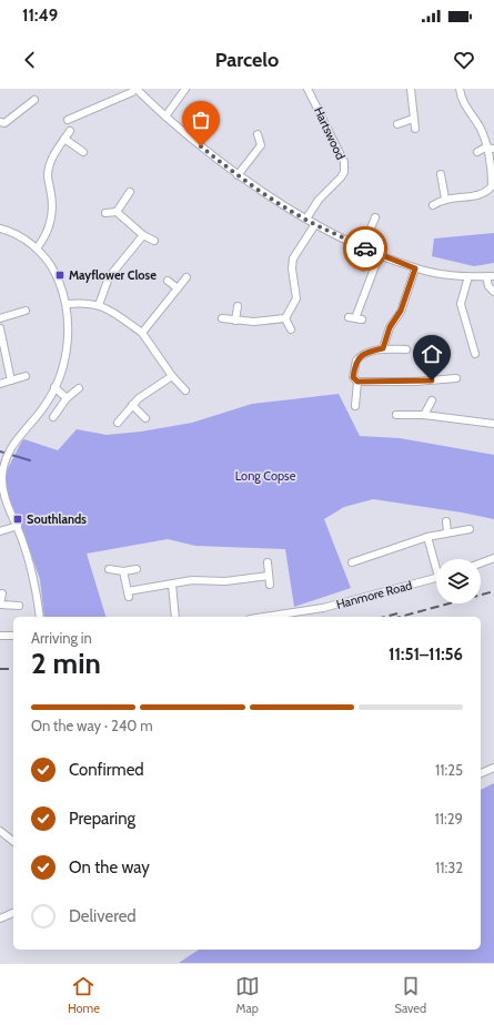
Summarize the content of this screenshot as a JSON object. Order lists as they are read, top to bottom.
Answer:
{
  "streets": {
    "street": ["Hartswood", "Hanmore Road"]
  },
  "parks": ["Long Copse"],
  "places": {
    "transit": ["Mayflower Close", "Southlands"]
  },
  "page": {
    "status": "11:49",
    "header": "Parcelo",
    "heading": ["2 min", "Arriving in", "11:51–11:56"],
    "bar": "On the way · 240 m",
    "list": [
      ["Confirmed", "11:25"],
      ["Preparing", "11:29"],
      ["On the way", "11:32"],
      "Delivered"
    ],
    "tabs": ["Home", "Map", "Saved"]
  }
}
